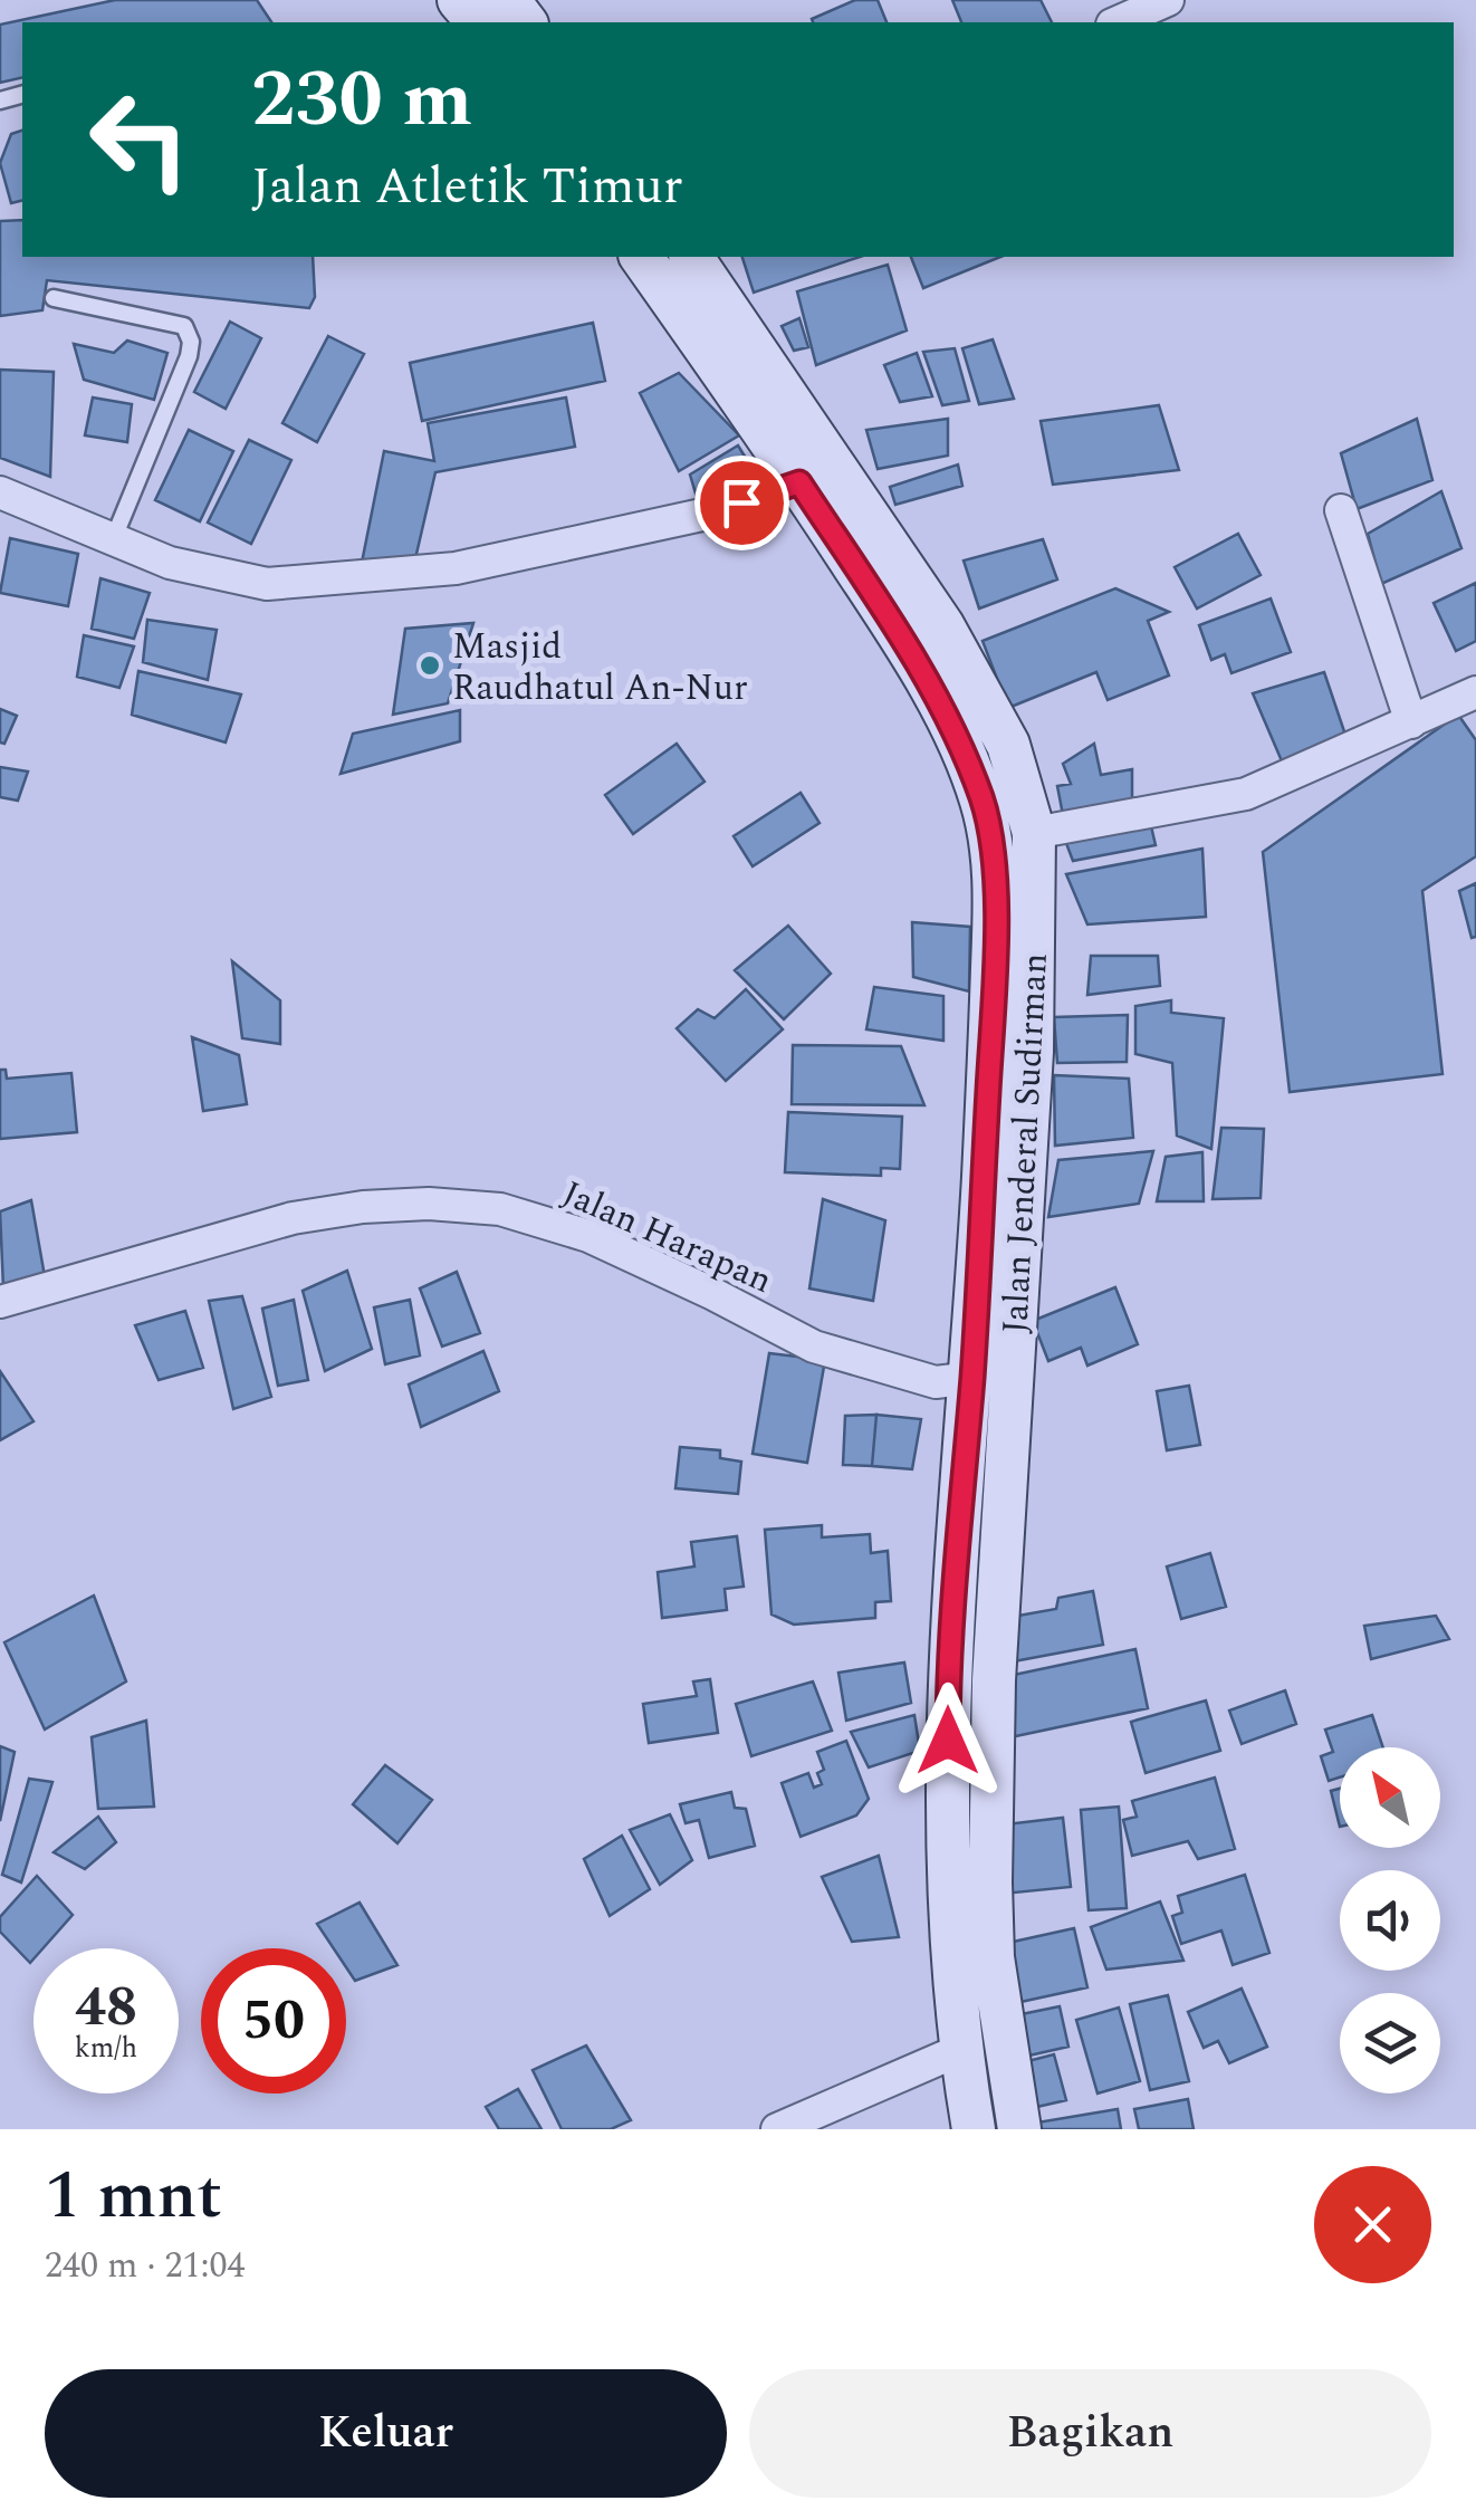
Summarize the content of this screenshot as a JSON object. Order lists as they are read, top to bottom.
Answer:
{
  "streets": {
    "main road": ["Jalan Jenderal Sudirman"],
    "street": ["Jalan Harapan"]
  },
  "crossings": [
    ["Jalan Jenderal Sudirman", "Jalan Harapan"]
  ],
  "places": ["Masjid Raudhatul An-Nur"],
  "north": "top left",
  "page": {
    "turn": ["230 m", "Jalan Atletik Timur"],
    "speed": "48 km/h",
    "limit": "50",
    "heading": ["1 mnt", "240 m · 21:04"],
    "buttons": ["Keluar", "Bagikan"]
  }
}
